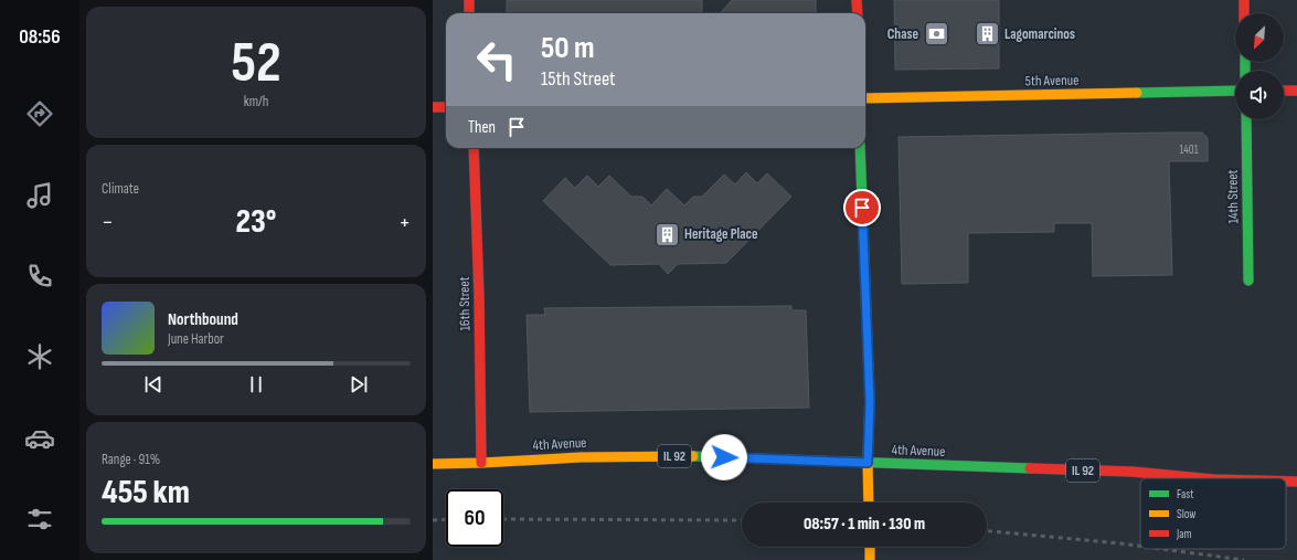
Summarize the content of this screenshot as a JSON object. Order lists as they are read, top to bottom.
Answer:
{
  "streets": {
    "street": [
      "5th Avenue",
      "14th Street",
      "16th Street",
      "4th Avenue",
      "IL 92"
    ]
  },
  "crossings": [
    ["16th Street", "4th Avenue"]
  ],
  "places": {
    "bank": ["Chase"],
    "building": ["Lagomarcinos", "Heritage Place"]
  },
  "house_numbers": ["1401"],
  "legend": ["Fast", "Slow", "Jam"],
  "north": "bottom left",
  "page": {
    "tabs": "08:56",
    "tile": [
      ["52", "km/h"],
      "Climate",
      ["Range · 91%", "455 km"]
    ],
    "turn": ["50 m", "15th Street"],
    "then": "Then",
    "heat": ["−", "23°", "+"],
    "song": ["Northbound", "June Harbor"],
    "limit": "60",
    "trip": "08:57 · 1 min · 130 m"
  }
}
